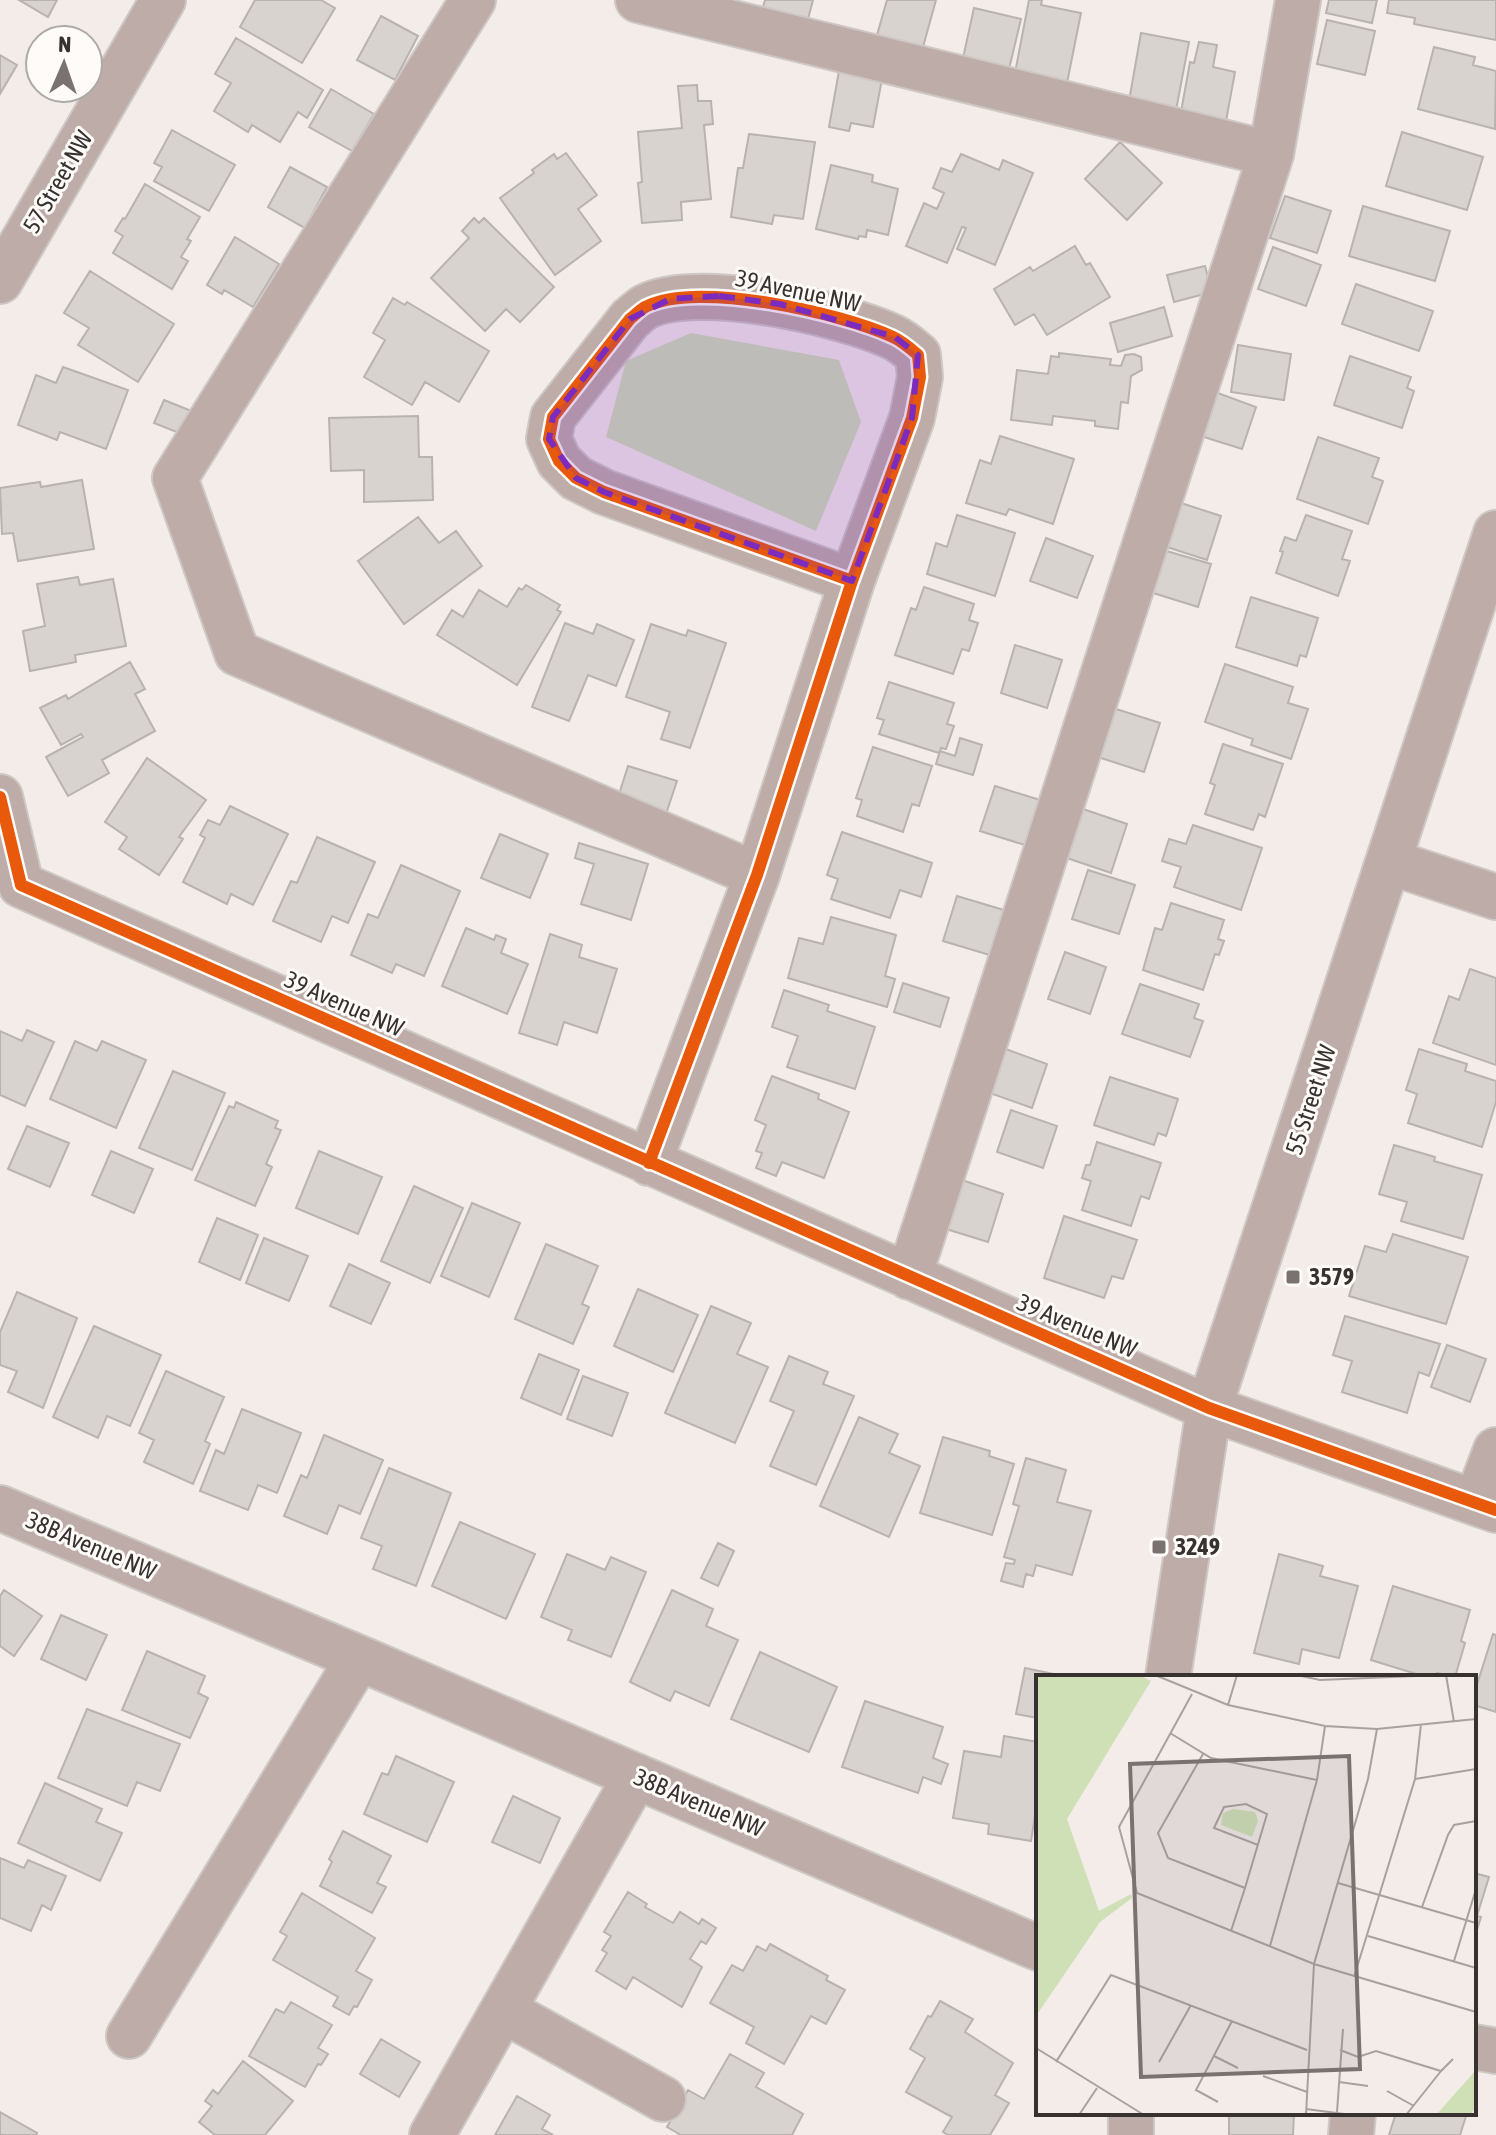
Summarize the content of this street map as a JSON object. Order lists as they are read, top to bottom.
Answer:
{
  "streets": {
    "street": [
      "57 Street NW",
      "39 Avenue NW",
      "55 Street NW",
      "38B Avenue NW"
    ]
  },
  "crossings": [
    ["39 Avenue NW", "55 Street NW"]
  ],
  "places": {
    "transit": ["3579", "3249"]
  },
  "north": "top"
}
